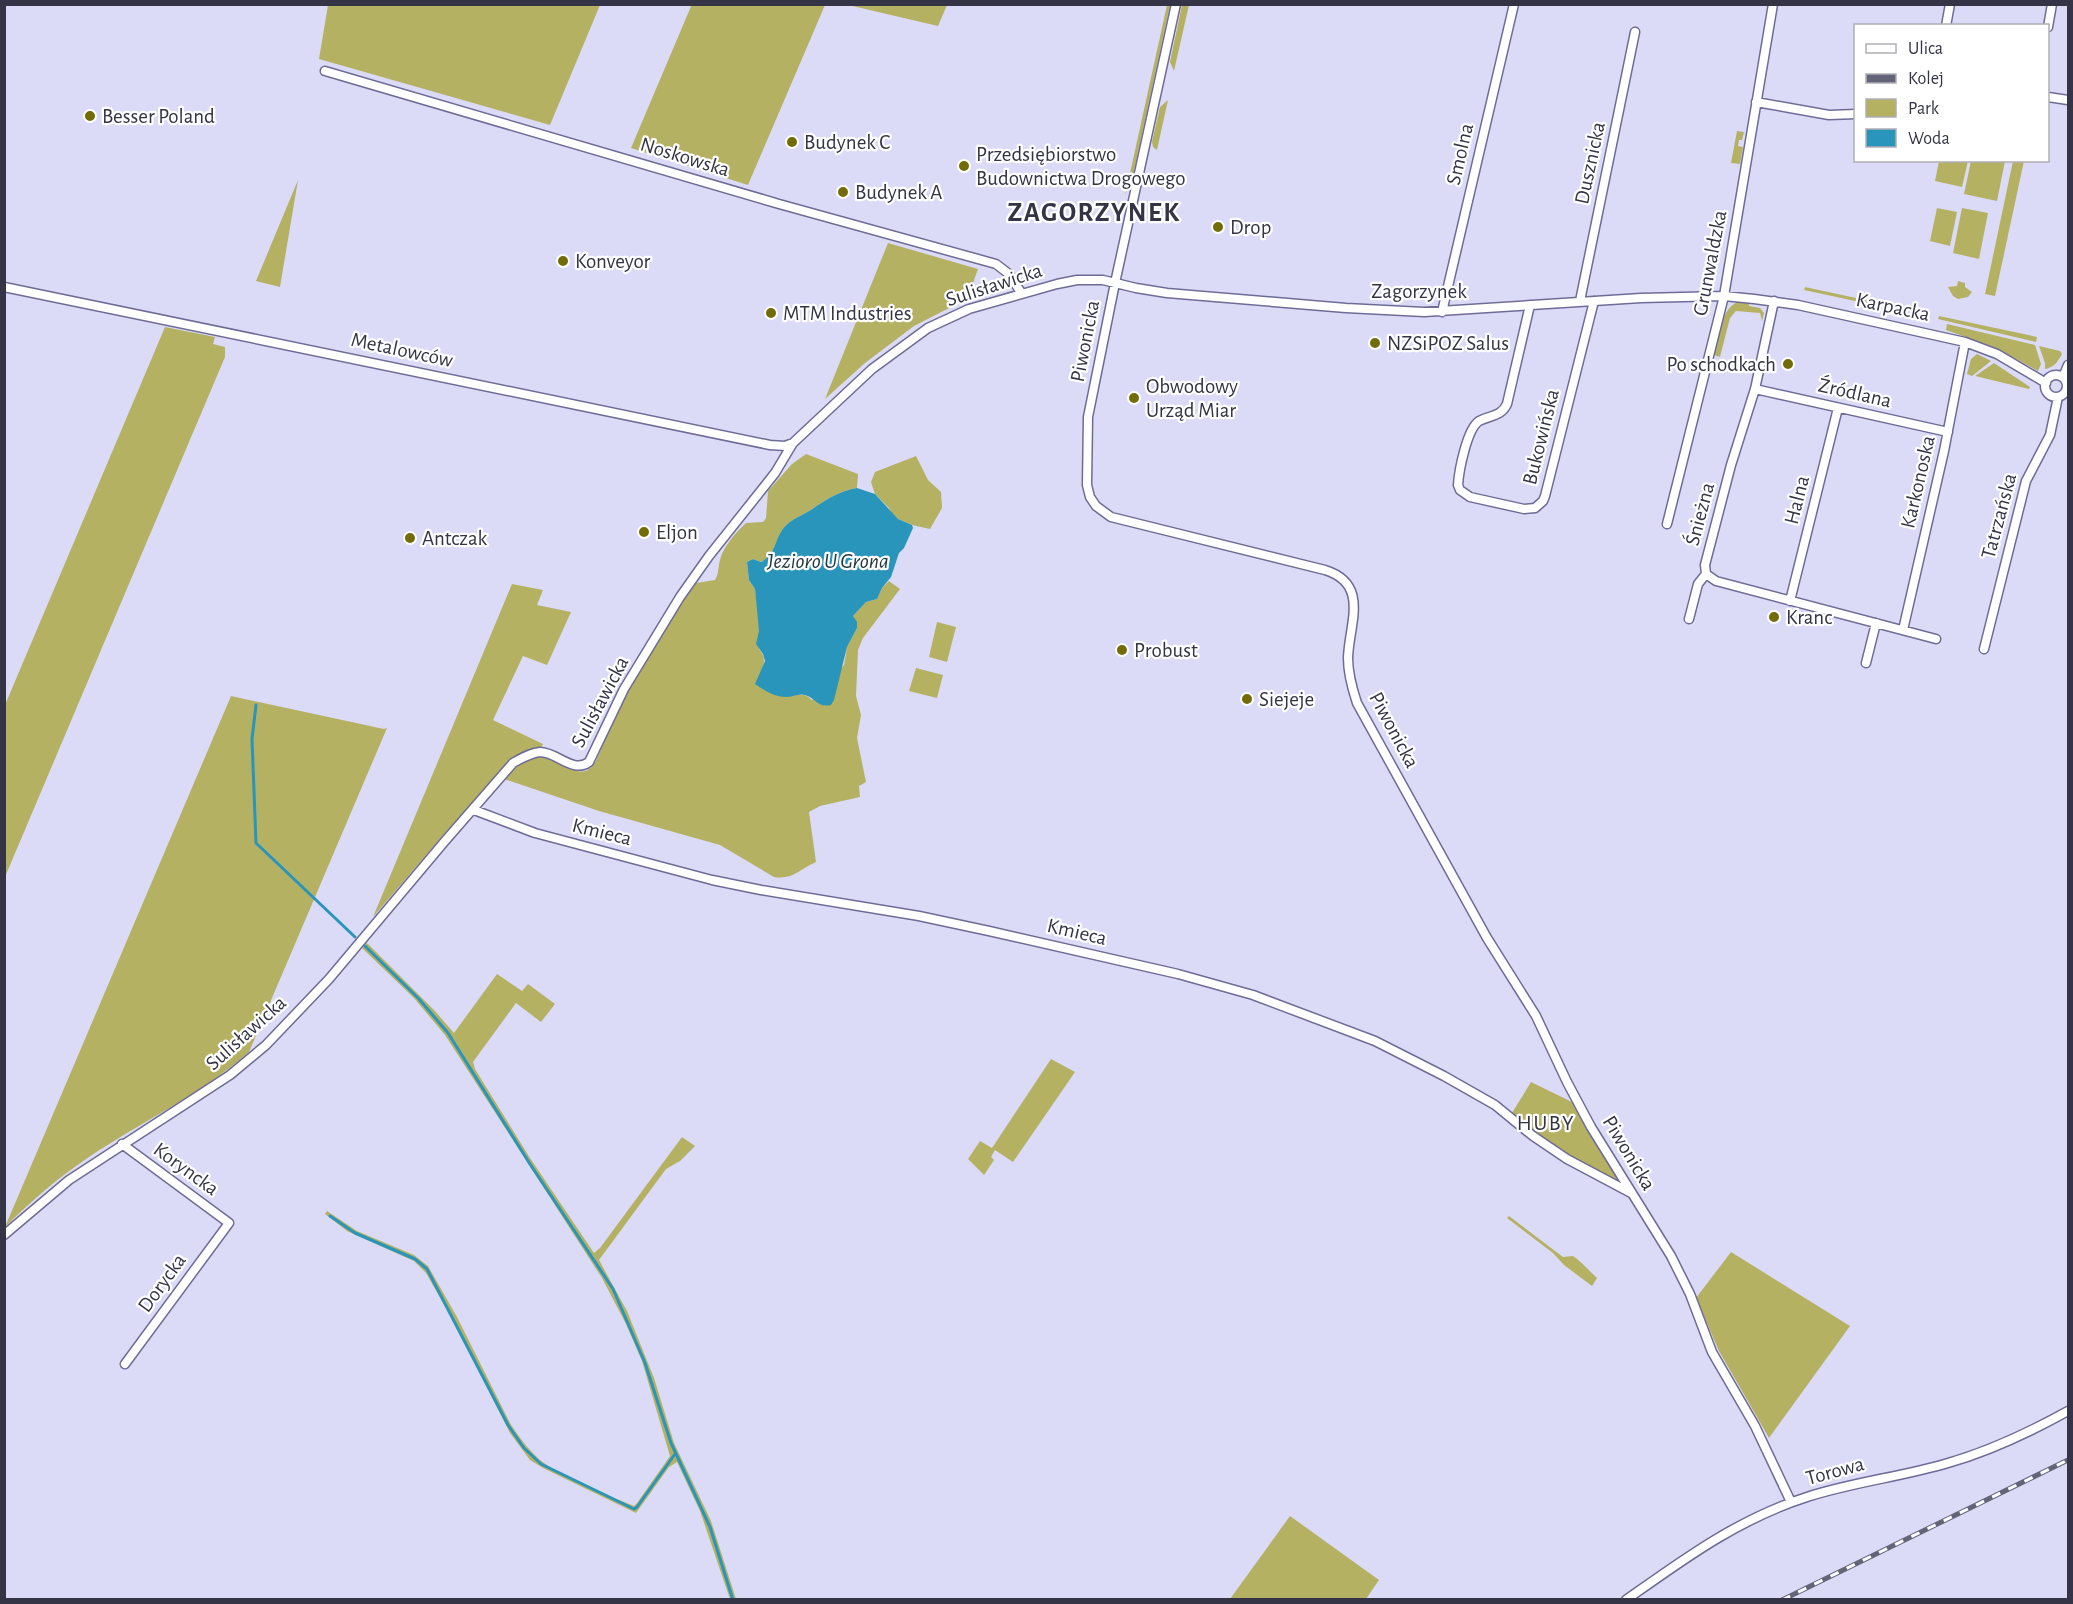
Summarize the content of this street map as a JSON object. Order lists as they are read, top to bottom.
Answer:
{
  "streets": {
    "street": [
      "Smolna",
      "Noskowska",
      "Dusznicka",
      "Grunwaldzka",
      "Sulisławicka",
      "Zagorzynek",
      "Karpacka",
      "Piwonicka",
      "Metalowców",
      "Źródlana",
      "Bukowińska",
      "Karkonoska",
      "Halna",
      "Śnieżna",
      "Tatrzańska",
      "Kmieca",
      "Koryncka",
      "Dorycka",
      "Torowa"
    ]
  },
  "crossings": [
    ["Smolna", "Zagorzynek"],
    ["Noskowska", "Sulisławicka"],
    ["Dusznicka", "Zagorzynek"],
    ["Grunwaldzka", "Zagorzynek"],
    ["Grunwaldzka", "Karpacka"],
    ["Sulisławicka", "Zagorzynek"],
    ["Sulisławicka", "Piwonicka"],
    ["Sulisławicka", "Metalowców"],
    ["Sulisławicka", "Kmieca"],
    ["Sulisławicka", "Koryncka"],
    ["Zagorzynek", "Karpacka"],
    ["Zagorzynek", "Piwonicka"],
    ["Zagorzynek", "Bukowińska"],
    ["Karpacka", "Karkonoska"],
    ["Karpacka", "Śnieżna"],
    ["Karpacka", "Tatrzańska"],
    ["Piwonicka", "Kmieca"],
    ["Piwonicka", "Torowa"],
    ["Źródlana", "Karkonoska"],
    ["Źródlana", "Halna"],
    ["Źródlana", "Śnieżna"],
    ["Karkonoska", "Śnieżna"],
    ["Halna", "Śnieżna"],
    ["Koryncka", "Dorycka"]
  ],
  "districts": ["ZAGORZYNEK", "HUBY"],
  "water": ["Jezioro U Grona"],
  "places": [
    "Besser Poland",
    "Budynek C",
    "Przedsiębiorstwo Budownictwa Drogowego",
    "Budynek A",
    "Drop",
    "Konveyor",
    "MTM Industries",
    "NZSiPOZ Salus",
    "Po schodkach",
    "Obwodowy Urząd Miar",
    "Eljon",
    "Antczak",
    "Kranc",
    "Probust",
    "Siejeje"
  ],
  "legend": [
    "Ulica",
    "Kolej",
    "Park",
    "Woda"
  ]
}
